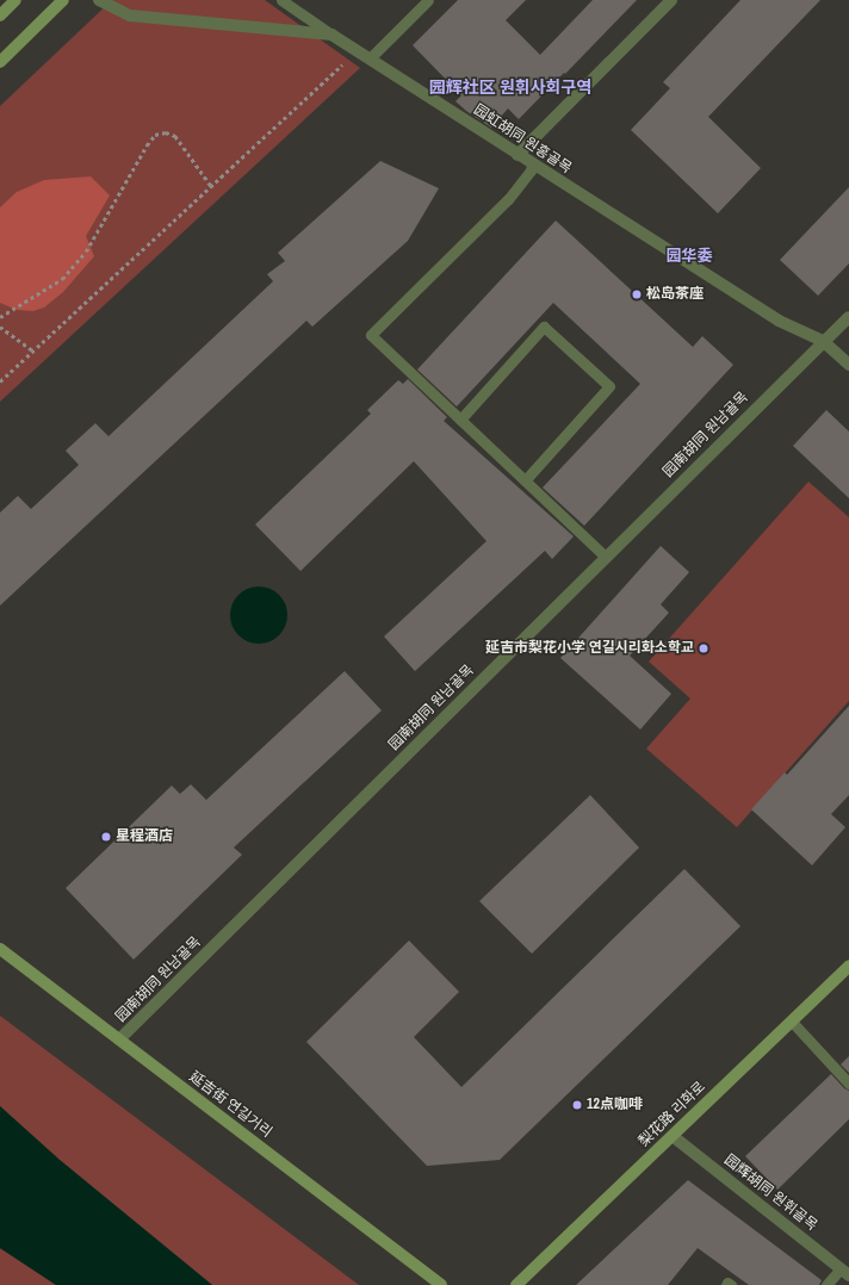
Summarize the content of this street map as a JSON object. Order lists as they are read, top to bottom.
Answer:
{
  "streets": {
    "street": [
      "园虹胡同 원홍골목",
      "园南胡同 원남골목",
      "延吉街 연길거리",
      "梨花路 리화로",
      "园辉胡同 원휘골목"
    ]
  },
  "crossings": [
    ["园虹胡同 원홍골목", "园南胡同 원남골목"],
    ["园南胡同 원남골목", "延吉街 연길거리"],
    ["梨花路 리화로", "园辉胡同 원휘골목"]
  ],
  "districts": ["园辉社区 원휘사회구역", "园华委"],
  "places": [
    "松岛茶座",
    "延吉市梨花小学 연길시리화소학교",
    "星程酒店",
    "12点咖啡"
  ]
}
